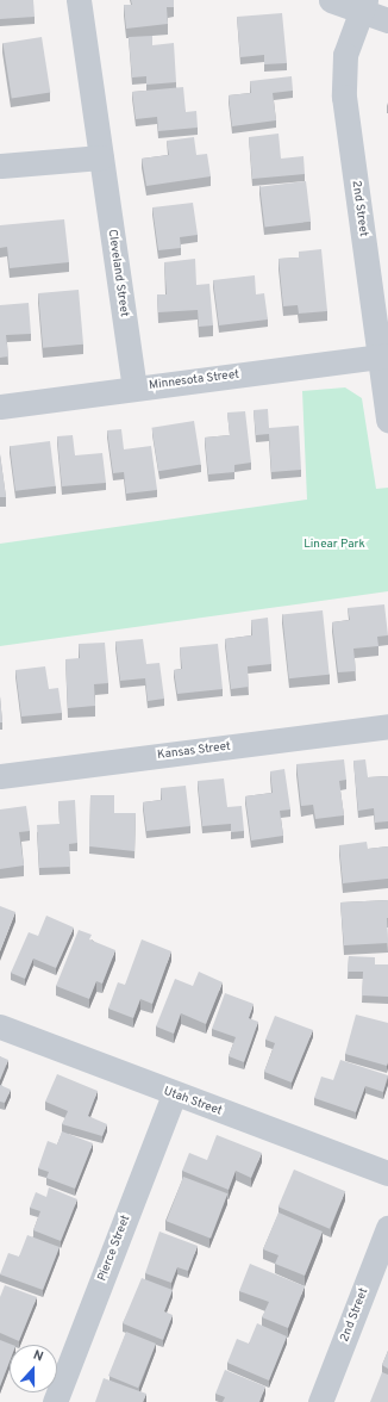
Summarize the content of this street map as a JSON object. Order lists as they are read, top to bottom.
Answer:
{
  "streets": {
    "street": [
      "2nd Street",
      "Cleveland Street",
      "Minnesota Street",
      "Kansas Street",
      "Utah Street",
      "Pierce Street"
    ]
  },
  "crossings": [
    ["2nd Street", "Minnesota Street"],
    ["Cleveland Street", "Minnesota Street"],
    ["Utah Street", "Pierce Street"]
  ],
  "parks": ["Linear Park"],
  "north": "top"
}
